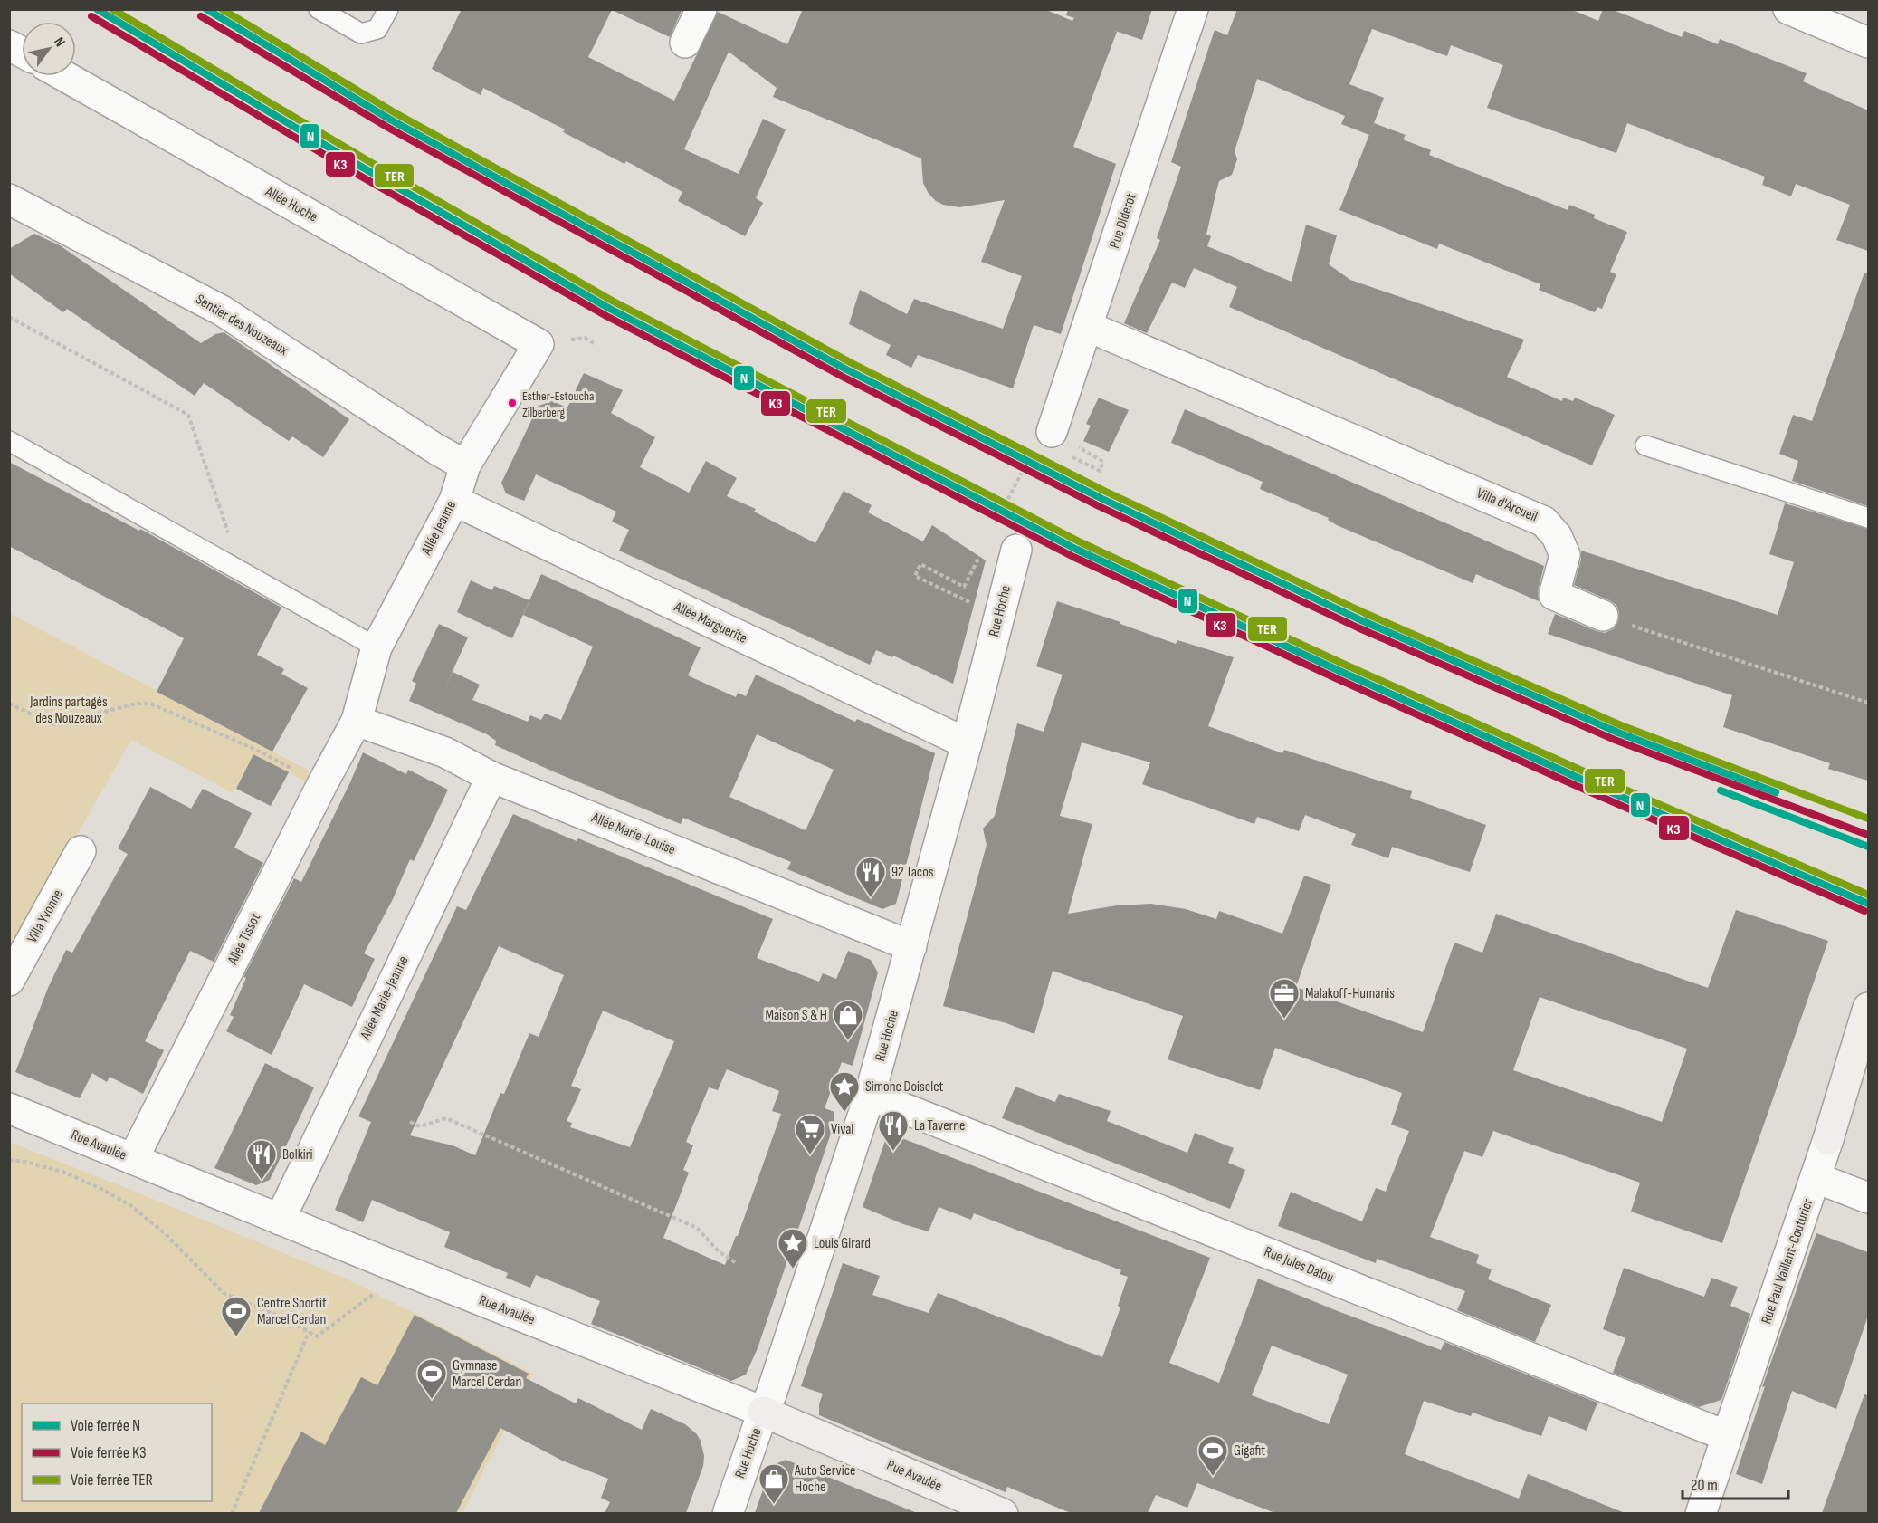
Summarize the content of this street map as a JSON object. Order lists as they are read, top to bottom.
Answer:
{
  "streets": {
    "street": [
      "Allée Hoche",
      "Rue Diderot",
      "Sentier des Nouzeaux",
      "Villa d'Arcueil",
      "Allée Jeanne",
      "Rue Hoche",
      "Allée Marguerite",
      "Allée Marie-Louise",
      "Villa Yvonne",
      "Allée Tissot",
      "Allée Marie-Jeanne",
      "Rue Avaulée",
      "Rue Paul Vaillant-Couturier",
      "Rue Jules Dalou"
    ]
  },
  "crossings": [
    ["Allée Hoche", "Allée Jeanne"],
    ["Rue Diderot", "Villa d'Arcueil"],
    ["Sentier des Nouzeaux", "Allée Jeanne"],
    ["Allée Jeanne", "Allée Marguerite"],
    ["Allée Jeanne", "Allée Marie-Louise"],
    ["Allée Jeanne", "Allée Tissot"],
    ["Rue Hoche", "Allée Marguerite"],
    ["Rue Hoche", "Allée Marie-Louise"],
    ["Rue Hoche", "Rue Avaulée"],
    ["Rue Hoche", "Rue Jules Dalou"],
    ["Allée Marie-Louise", "Allée Tissot"],
    ["Allée Marie-Louise", "Allée Marie-Jeanne"],
    ["Allée Tissot", "Rue Avaulée"],
    ["Allée Marie-Jeanne", "Rue Avaulée"],
    ["Rue Paul Vaillant-Couturier", "Rue Jules Dalou"]
  ],
  "parks": ["Jardins partagés des Nouzeaux"],
  "places": {
    "other": ["Esther-Estoucha Zilberberg"],
    "restaurant": ["92 Tacos", "La Taverne", "Bolkiri"],
    "office": ["Malakoff-Humanis"],
    "shop": ["Maison S & H", "Auto Service Hoche"],
    "place": ["Simone Doiselet", "Louis Girard"],
    "supermarket": ["Vival"],
    "sports": ["Centre Sportif Marcel Cerdan", "Gymnase Marcel Cerdan", "Gigafit"]
  },
  "lines": ["rail line N", "rail line TER", "rail line K3"],
  "legend": ["Voie ferrée N", "Voie ferrée K3", "Voie ferrée TER"],
  "scale_bar": "20 m",
  "north": "top right"
}
